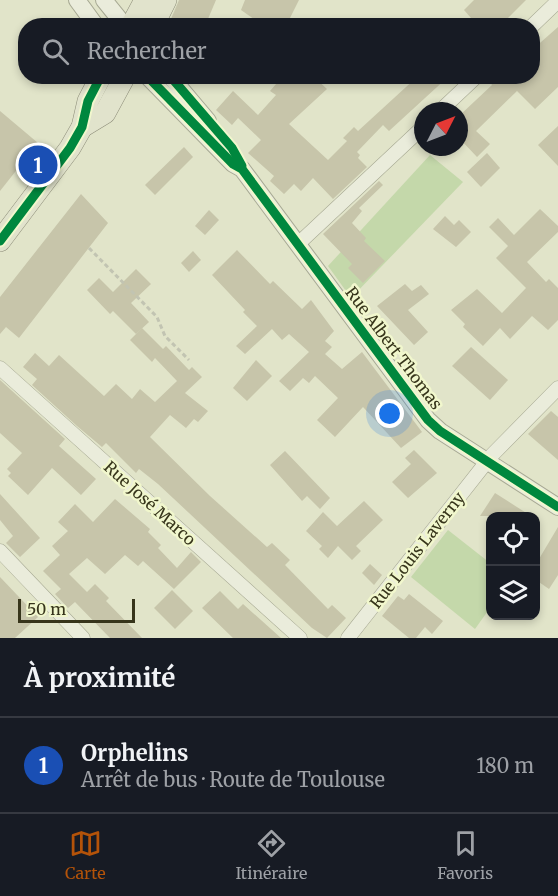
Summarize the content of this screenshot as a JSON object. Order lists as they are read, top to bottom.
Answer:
{
  "streets": {
    "street": ["Rue Albert Thomas", "Rue José Marco", "Rue Louis Laverny"]
  },
  "crossings": [
    ["Rue Albert Thomas", "Rue Louis Laverny"]
  ],
  "scale_bar": "50 m",
  "north": "top right",
  "page": {
    "search": "Rechercher",
    "pins": "1",
    "scale": "50 m",
    "heading": "À proximité",
    "list": [
      {
        "mark": "1",
        "name": "Orphelins",
        "note": "Arrêt de bus · Route de Toulouse",
        "value": "180 m"
      }
    ],
    "nav": ["Carte", "Itinéraire", "Favoris"]
  }
}
